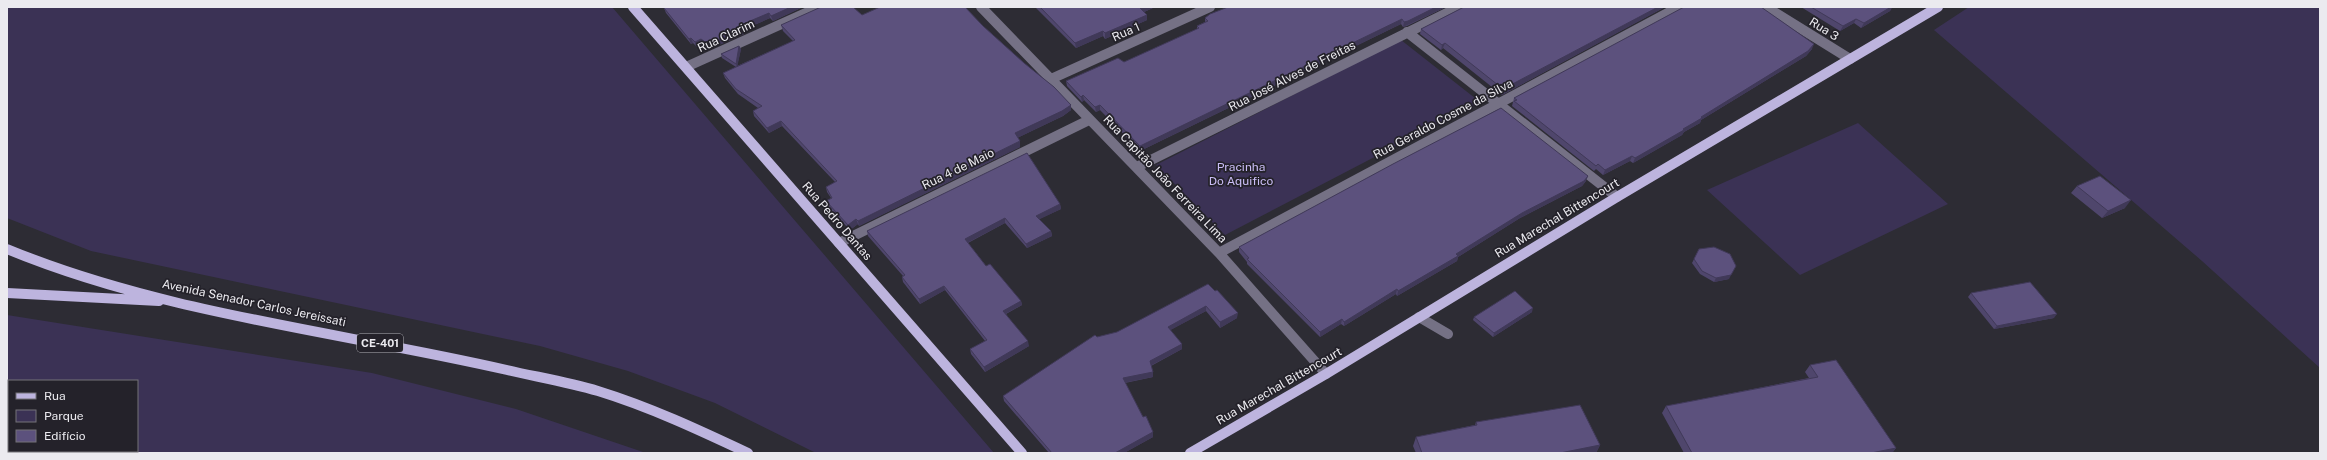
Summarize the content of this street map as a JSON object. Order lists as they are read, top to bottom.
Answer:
{
  "streets": {
    "main road": [
      "Rua Marechal Bittencourt",
      "Rua Pedro Dantas",
      "Avenida Senador Carlos Jereissati",
      "CE-401"
    ],
    "street": [
      "Rua 3",
      "Rua 1",
      "Rua Clarim",
      "Rua José Alves de Freitas",
      "Rua Geraldo Cosme da Silva",
      "Rua 4 de Maio",
      "Rua Capitão João Ferreira Lima"
    ]
  },
  "crossings": [
    ["Rua 3", "Rua Marechal Bittencourt"],
    ["Rua 1", "Rua Capitão João Ferreira Lima"],
    ["Rua Clarim", "Rua Pedro Dantas"],
    ["Rua José Alves de Freitas", "Rua Capitão João Ferreira Lima"],
    ["Rua Geraldo Cosme da Silva", "Rua Capitão João Ferreira Lima"],
    ["Rua 4 de Maio", "Rua Capitão João Ferreira Lima"],
    ["Rua 4 de Maio", "Rua Pedro Dantas"],
    ["Rua Capitão João Ferreira Lima", "Rua Marechal Bittencourt"]
  ],
  "parks": ["Pracinha Do Aquifico"],
  "legend": ["Rua", "Parque", "Edifício"]
}
